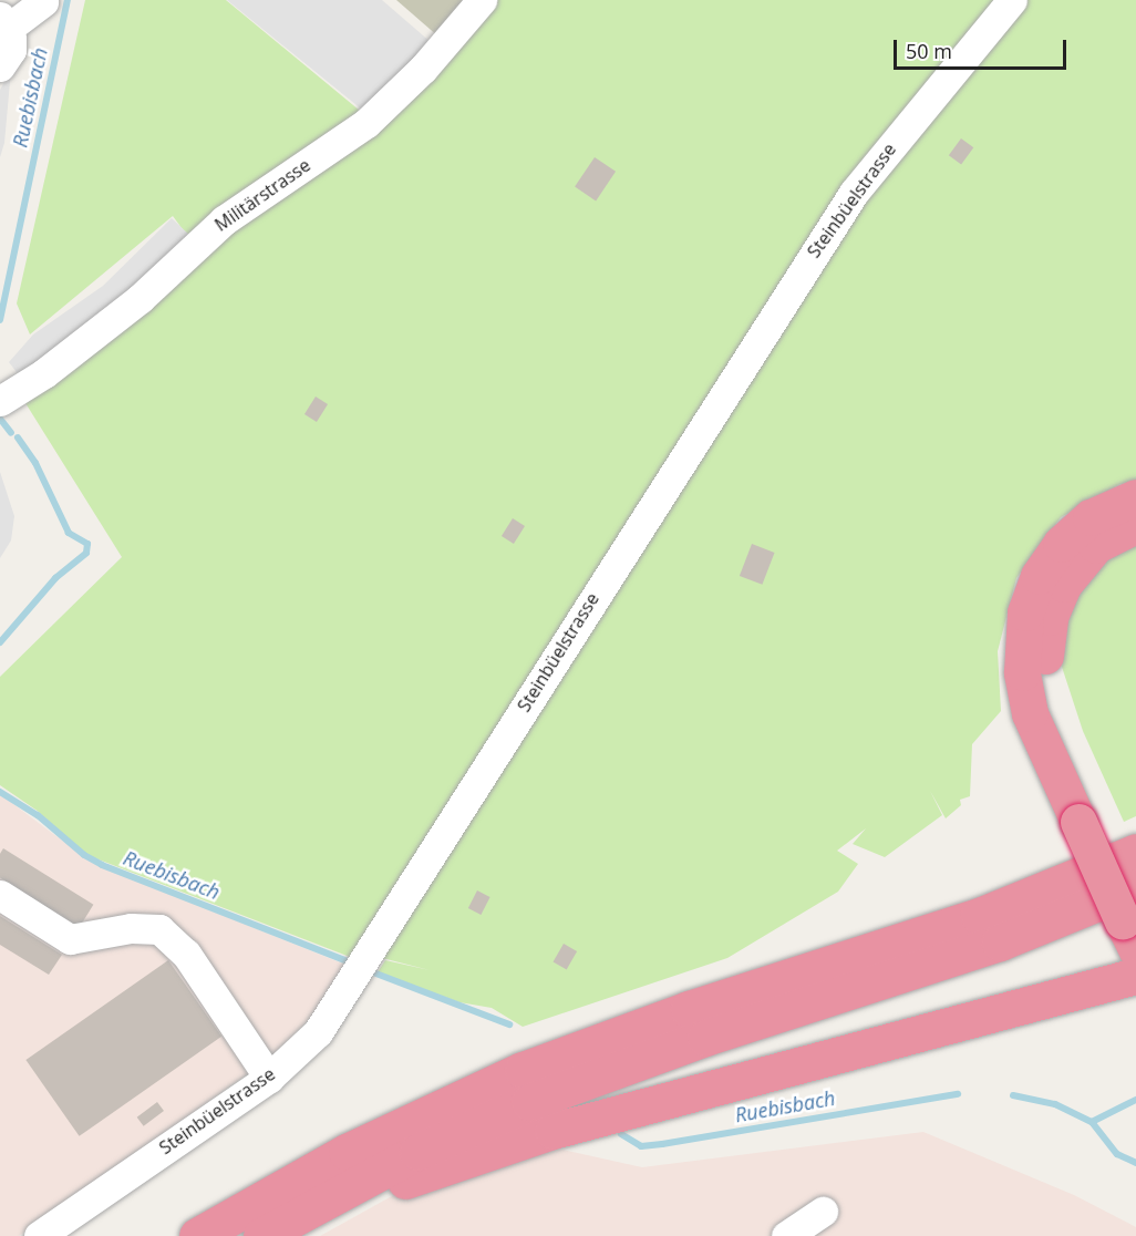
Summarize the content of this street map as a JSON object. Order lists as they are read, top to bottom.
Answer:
{
  "streets": {
    "street": ["Militärstrasse", "Steinbüelstrasse"]
  },
  "water": ["Ruebisbach"],
  "scale_bar": "50 m"
}
